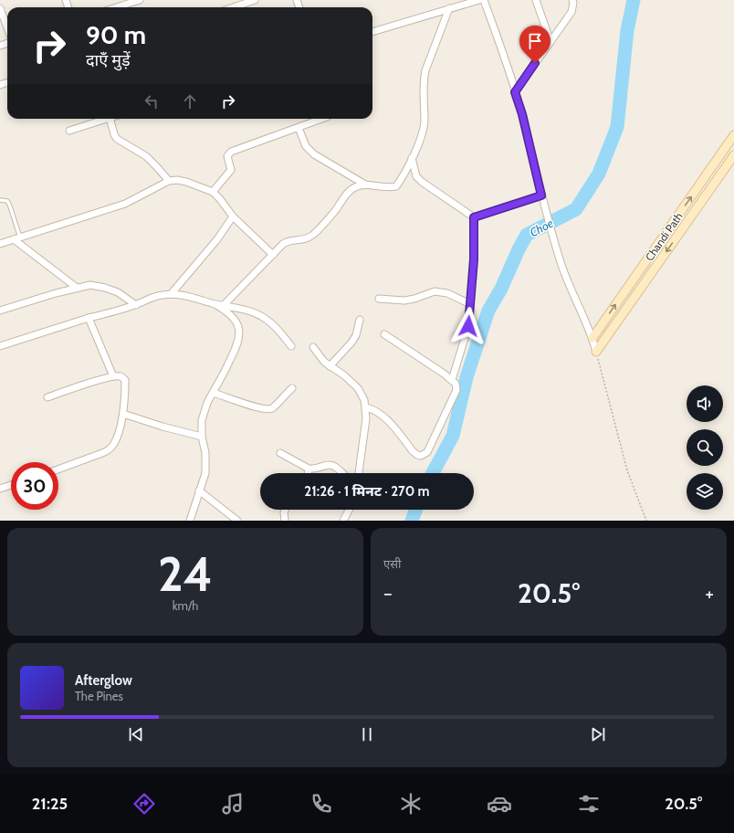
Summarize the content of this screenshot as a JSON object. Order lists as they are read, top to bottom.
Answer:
{
  "streets": {
    "main road": ["Chandi Path"]
  },
  "water": ["Choe"],
  "page": {
    "turn": ["90 m", "दाएँ मुड़ें"],
    "limit": "30",
    "trip": "21:26 · 1 मिनट · 270 m",
    "tile": [
      ["24", "km/h"],
      "एसी"
    ],
    "heat": ["−", "20.5°", "+"],
    "song": ["Afterglow", "The Pines"],
    "tabs": ["21:25", "20.5°"]
  }
}
